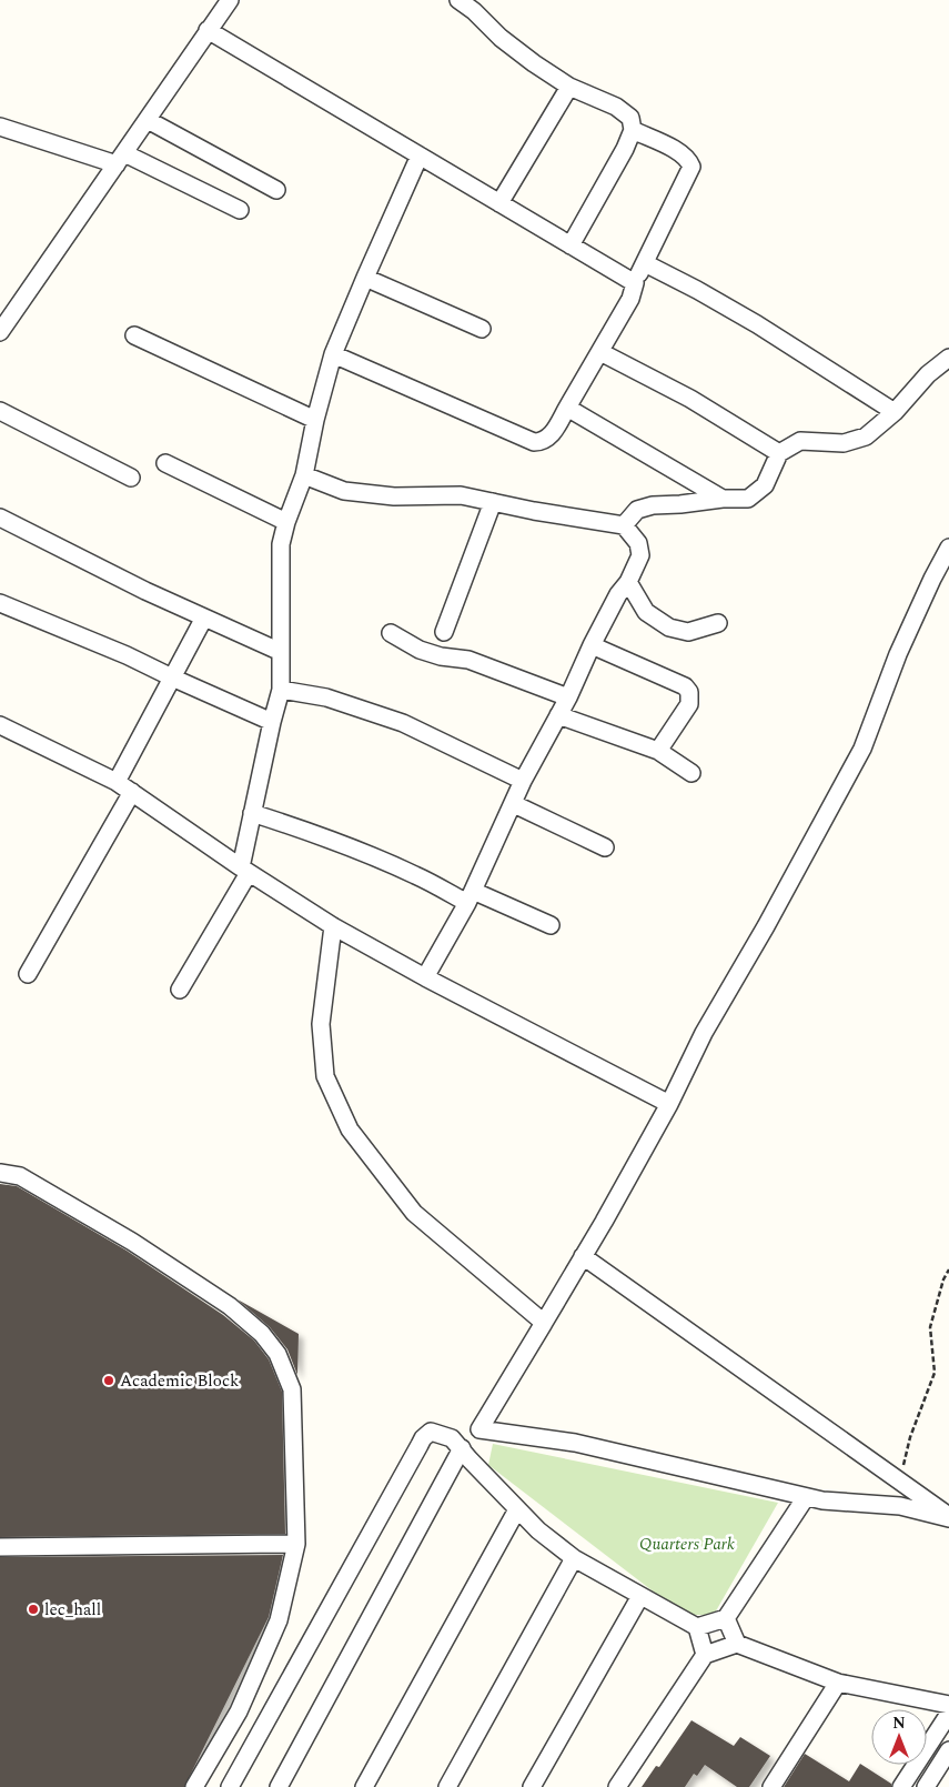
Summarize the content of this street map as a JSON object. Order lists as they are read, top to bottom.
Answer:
{
  "parks": ["Quarters Park"],
  "places": ["Academic Block", "lec_hall"],
  "north": "top"
}
